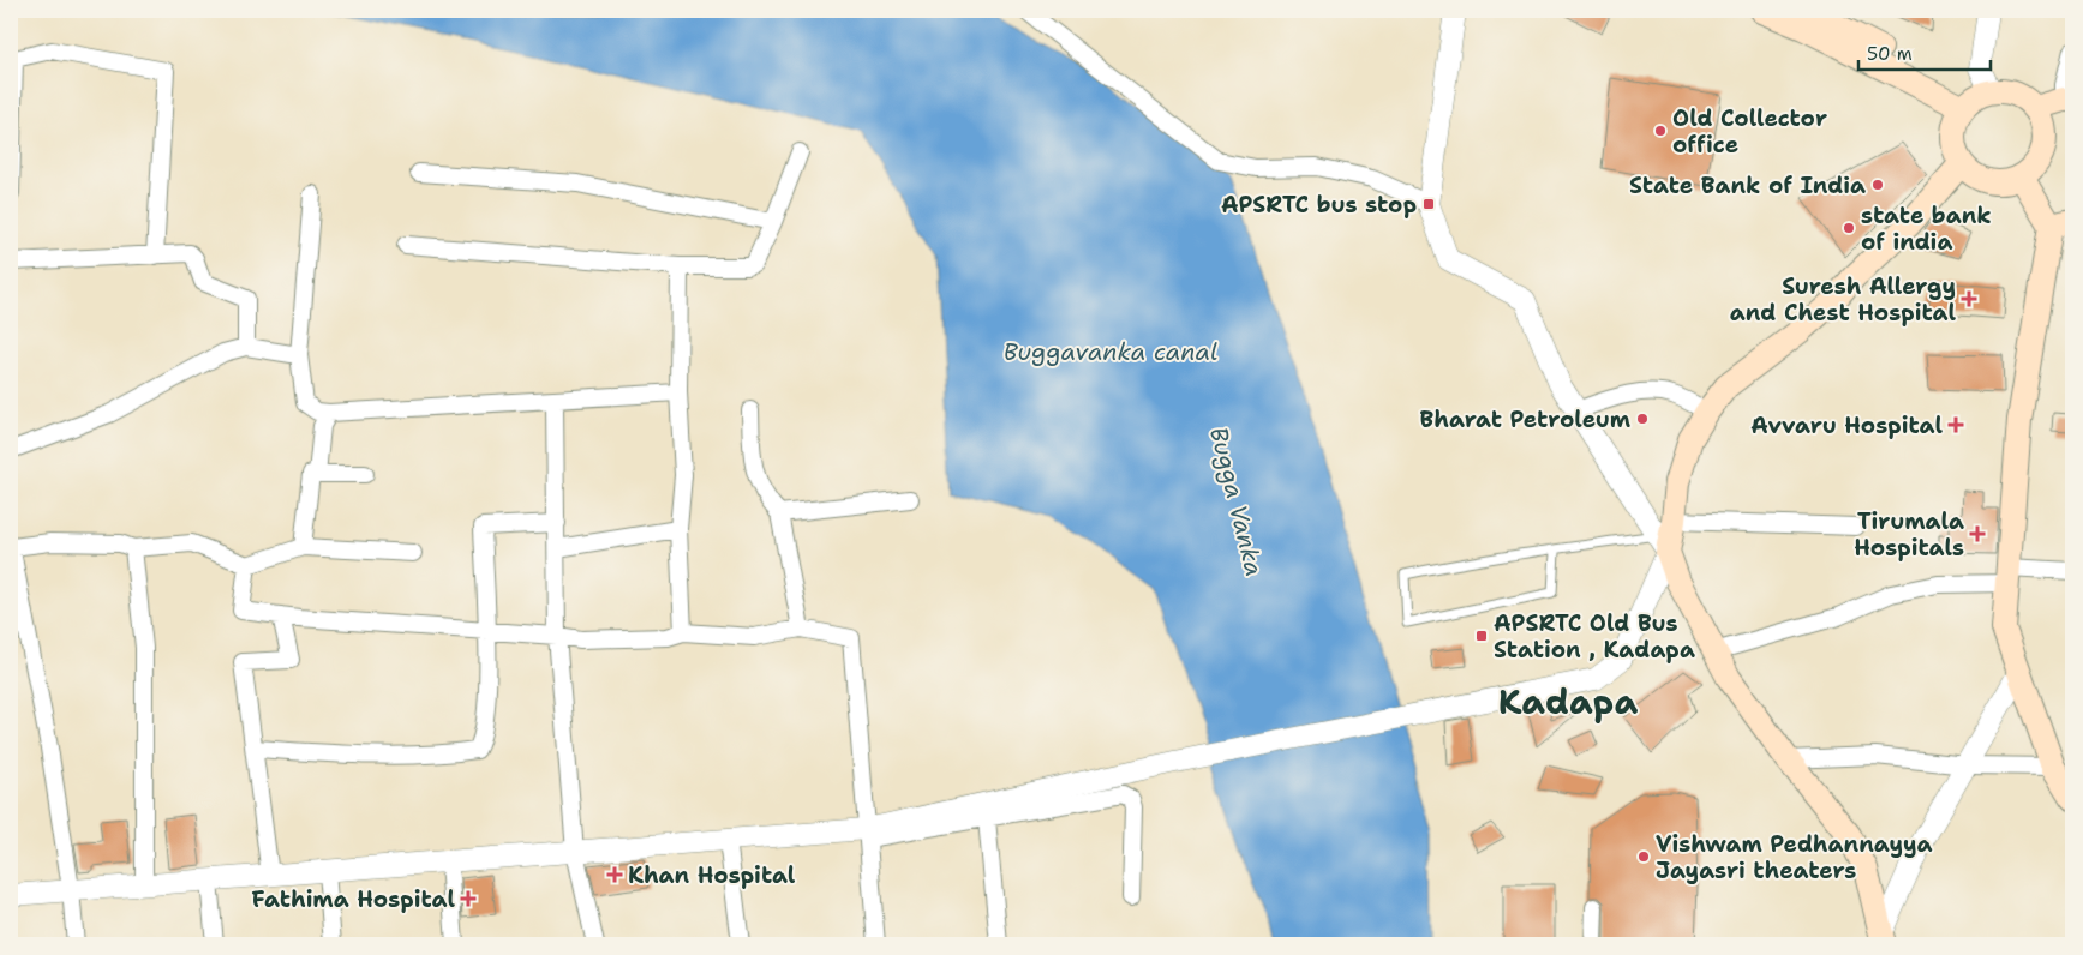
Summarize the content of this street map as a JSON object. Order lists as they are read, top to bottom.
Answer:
{
  "districts": ["Kadapa"],
  "water": ["Buggavanka canal", "Bugga Vanka"],
  "places": {
    "other": [
      "Old Collector office",
      "State Bank of India",
      "state bank of india",
      "Bharat Petroleum",
      "Vishwam Pedhannayya Jayasri theaters"
    ],
    "transit": ["APSRTC bus stop", "APSRTC Old Bus Station , Kadapa"],
    "health": [
      "Suresh Allergy and Chest Hospital",
      "Avvaru Hospital",
      "Tirumala Hospitals",
      "Khan Hospital",
      "Fathima Hospital"
    ]
  },
  "scale_bar": "50 m"
}
